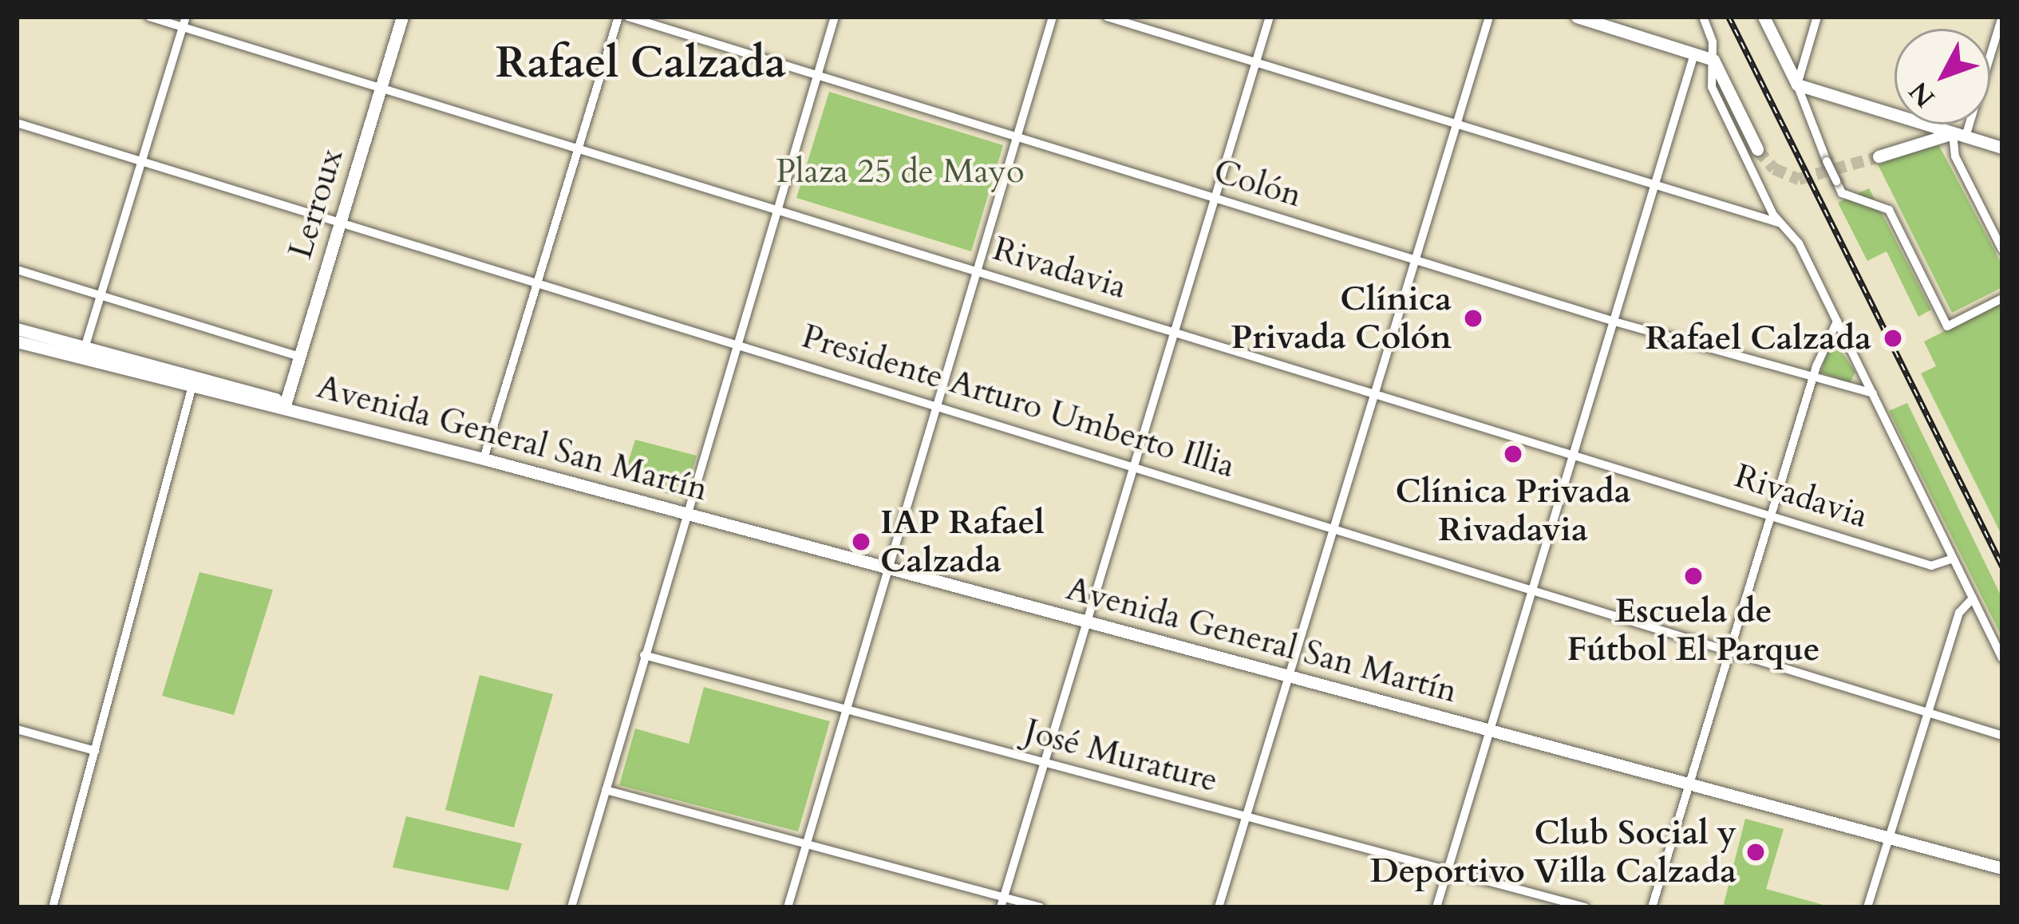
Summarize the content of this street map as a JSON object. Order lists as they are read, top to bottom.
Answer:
{
  "streets": {
    "main road": ["Lerroux", "Avenida General San Martín"],
    "street": [
      "Colón",
      "Rivadavia",
      "Presidente Arturo Umberto Illia",
      "José Murature"
    ]
  },
  "crossings": [
    ["Lerroux", "Rivadavia"],
    ["Lerroux", "Presidente Arturo Umberto Illia"],
    ["Lerroux", "Avenida General San Martín"]
  ],
  "districts": ["Rafael Calzada"],
  "parks": ["Plaza 25 de Mayo"],
  "places": [
    "Clínica Privada Colón",
    "Rafael Calzada",
    "Clínica Privada Rivadavia",
    "IAP Rafael Calzada",
    "Escuela de Fútbol El Parque",
    "Club Social y Deportivo Villa Calzada"
  ],
  "north": "bottom left"
}
